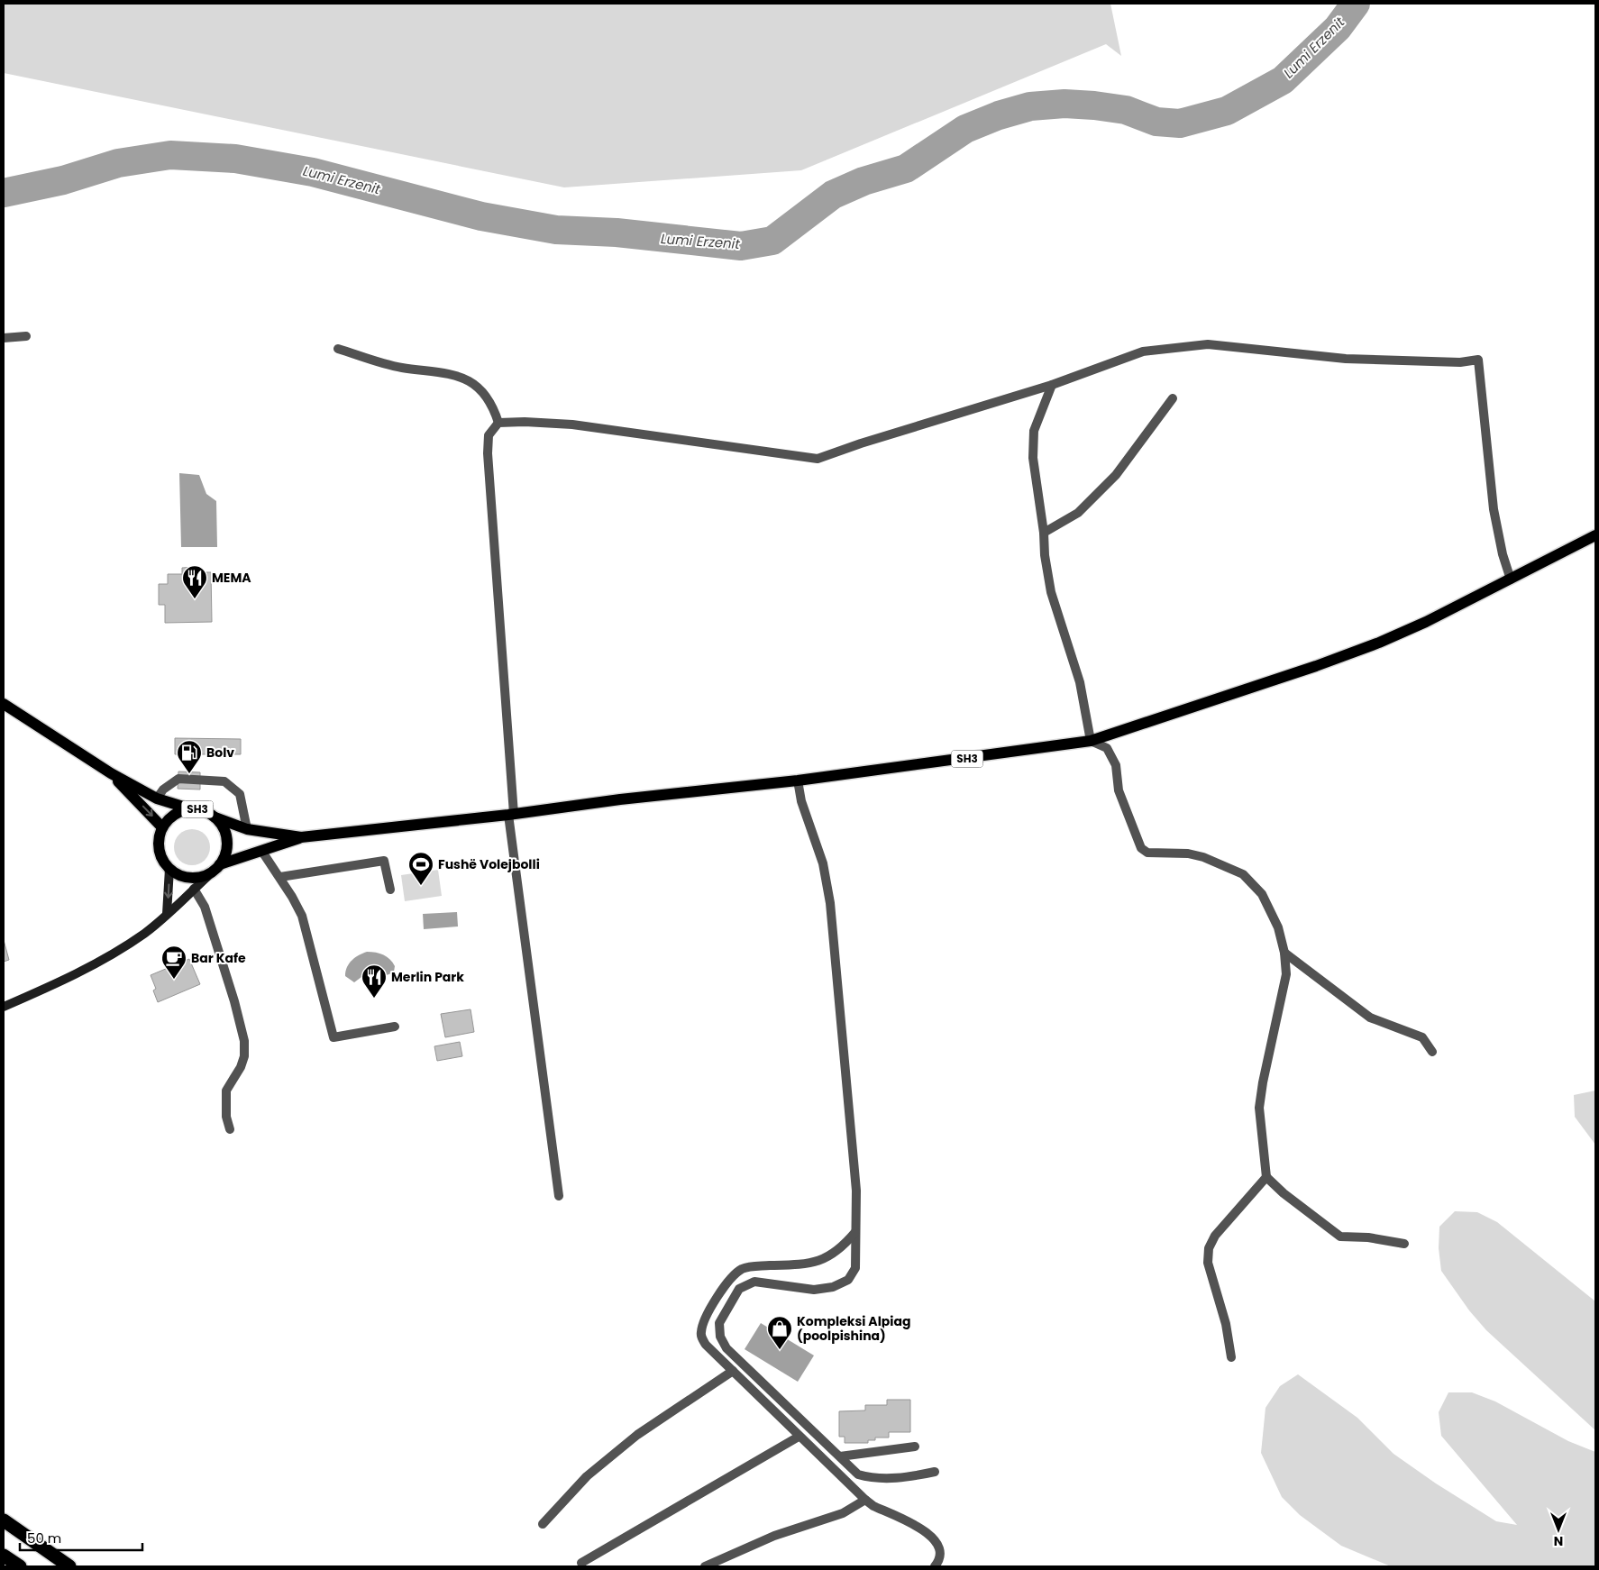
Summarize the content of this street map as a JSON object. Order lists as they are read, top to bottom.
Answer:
{
  "streets": {
    "main road": ["SH3"]
  },
  "water": ["Lumi Erzenit"],
  "places": {
    "restaurant": ["MEMA", "Merlin Park"],
    "fuel station": ["Bolv"],
    "sports": ["Fushë Volejbolli"],
    "cafe": ["Bar Kafe"],
    "shop": ["Kompleksi Alpiag (poolpishina)"]
  },
  "scale_bar": "50 m",
  "north": "bottom"
}
